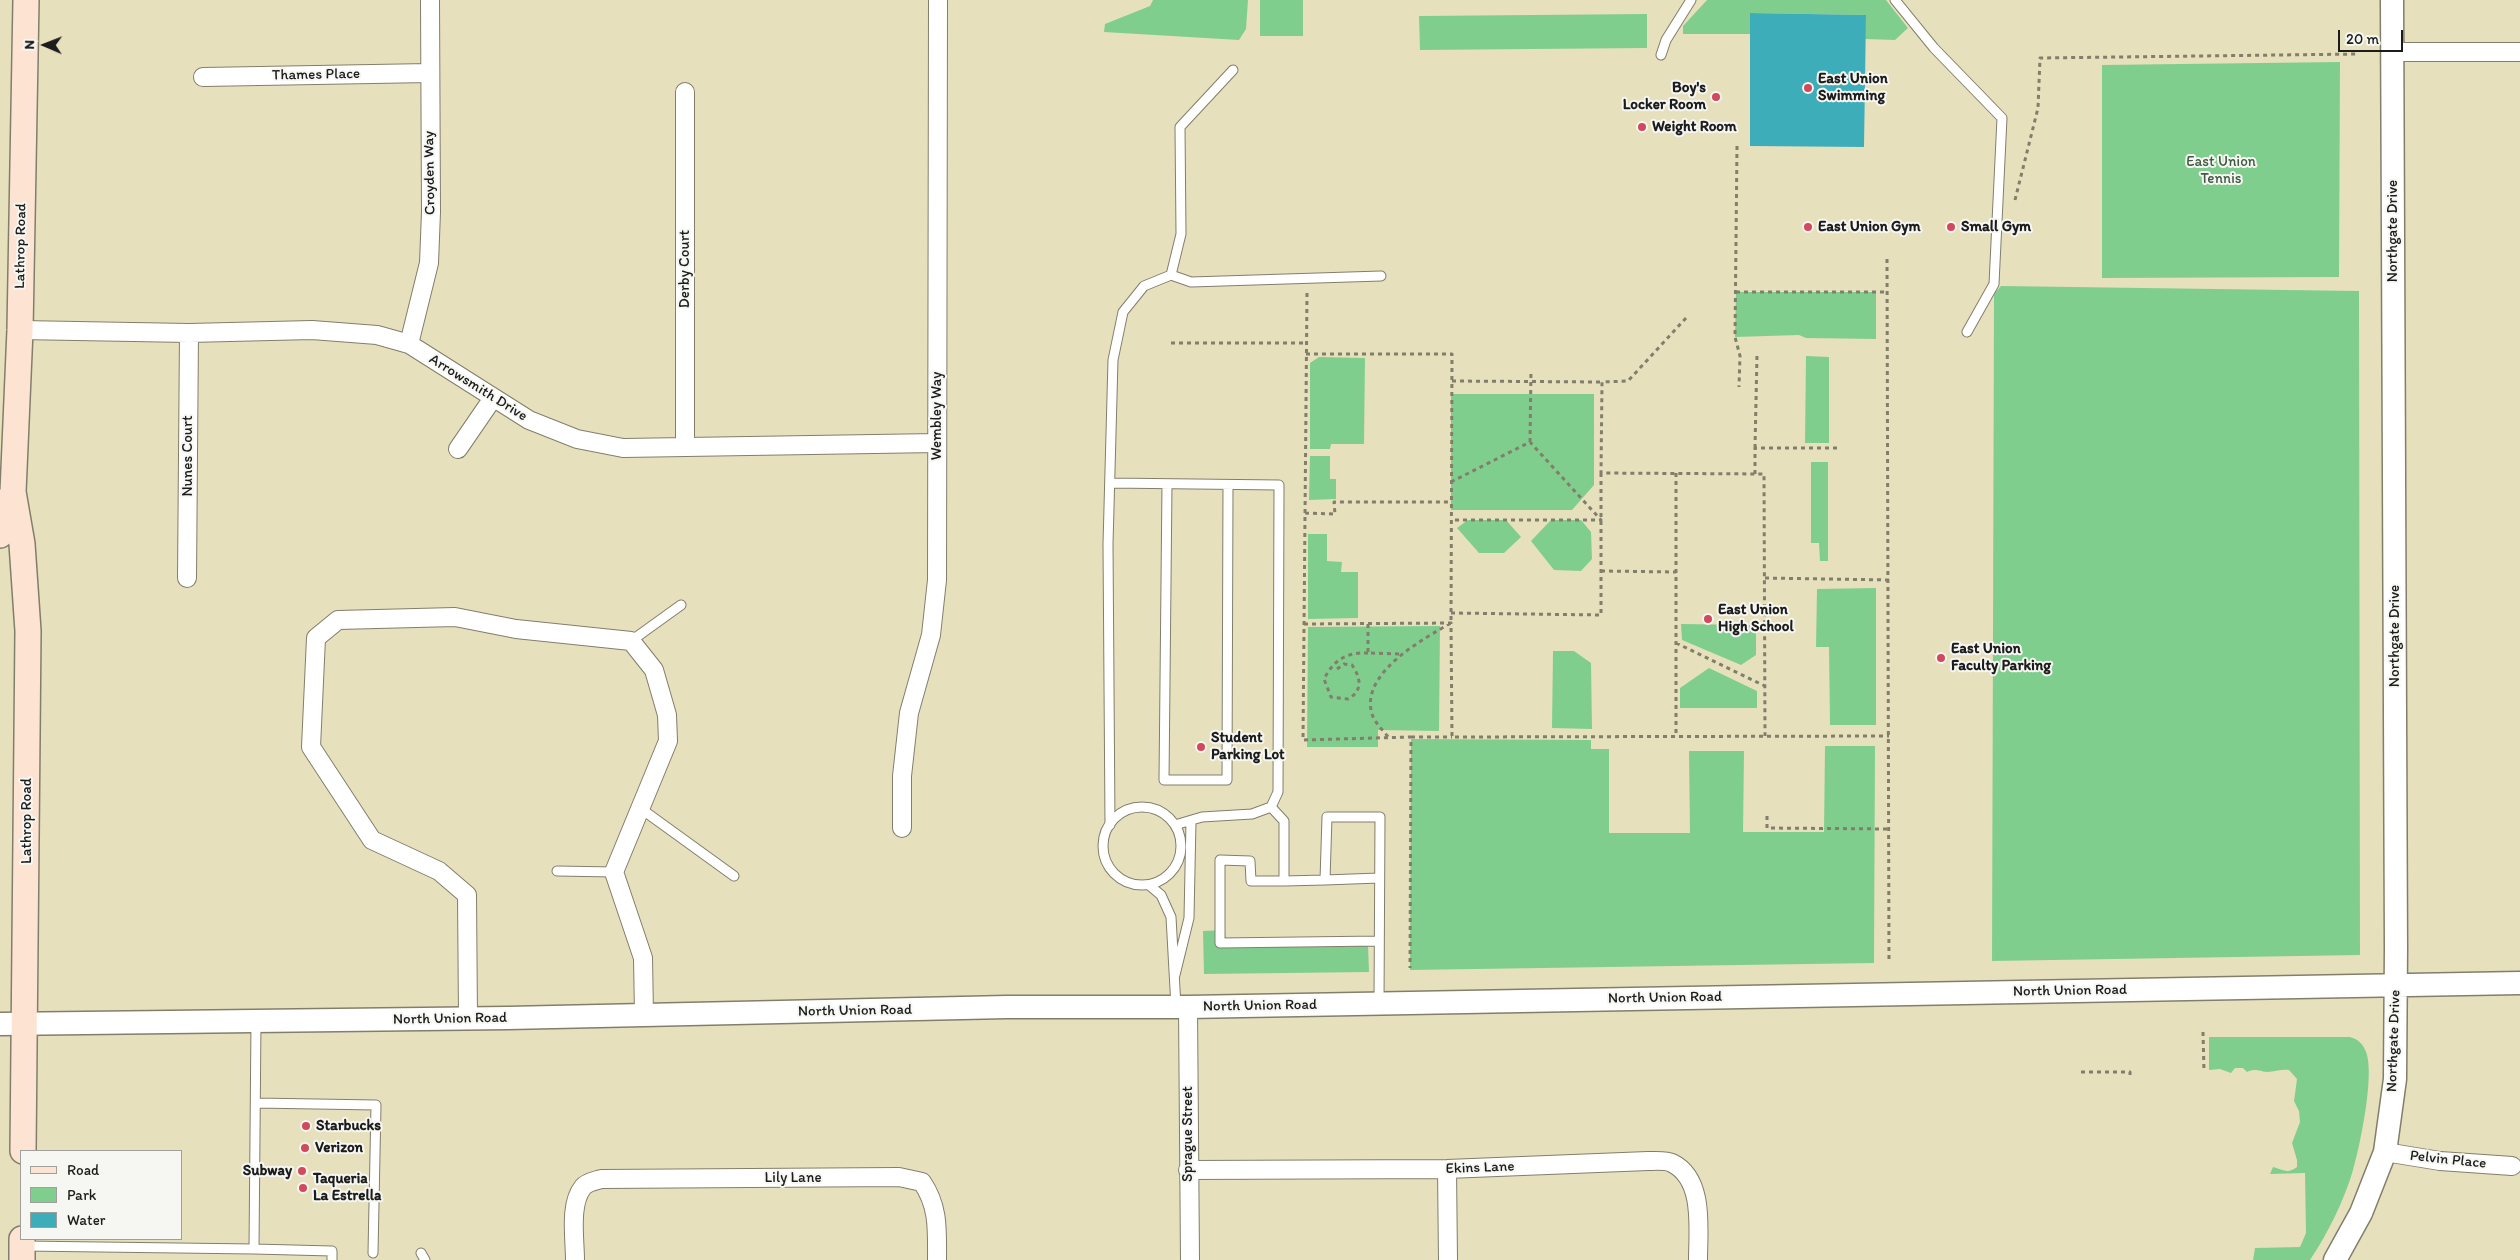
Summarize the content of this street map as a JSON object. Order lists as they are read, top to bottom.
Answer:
{
  "streets": {
    "main road": ["Lathrop Road"],
    "street": [
      "Thames Place",
      "Croyden Way",
      "Northgate Drive",
      "Derby Court",
      "Arrowsmith Drive",
      "Wembley Way",
      "Nunes Court",
      "North Union Road",
      "Sprague Street",
      "Pelvin Place",
      "Ekins Lane",
      "Lily Lane"
    ]
  },
  "crossings": [
    ["Thames Place", "Croyden Way"],
    ["Croyden Way", "Arrowsmith Drive"],
    ["Northgate Drive", "North Union Road"],
    ["Northgate Drive", "Pelvin Place"],
    ["Lathrop Road", "Arrowsmith Drive"],
    ["Lathrop Road", "North Union Road"],
    ["Derby Court", "Arrowsmith Drive"],
    ["Arrowsmith Drive", "Wembley Way"],
    ["Arrowsmith Drive", "Nunes Court"],
    ["North Union Road", "Sprague Street"],
    ["Sprague Street", "Ekins Lane"]
  ],
  "parks": ["East Union Tennis"],
  "places": [
    "East Union Swimming",
    "Boy's Locker Room",
    "Weight Room",
    "East Union Gym",
    "Small Gym",
    "East Union High School",
    "East Union Faculty Parking",
    "Student Parking Lot",
    "Starbucks",
    "Verizon",
    "Subway",
    "Taqueria La Estrella"
  ],
  "legend": ["Road", "Park", "Water"],
  "scale_bar": "20 m",
  "north": "left"
}
